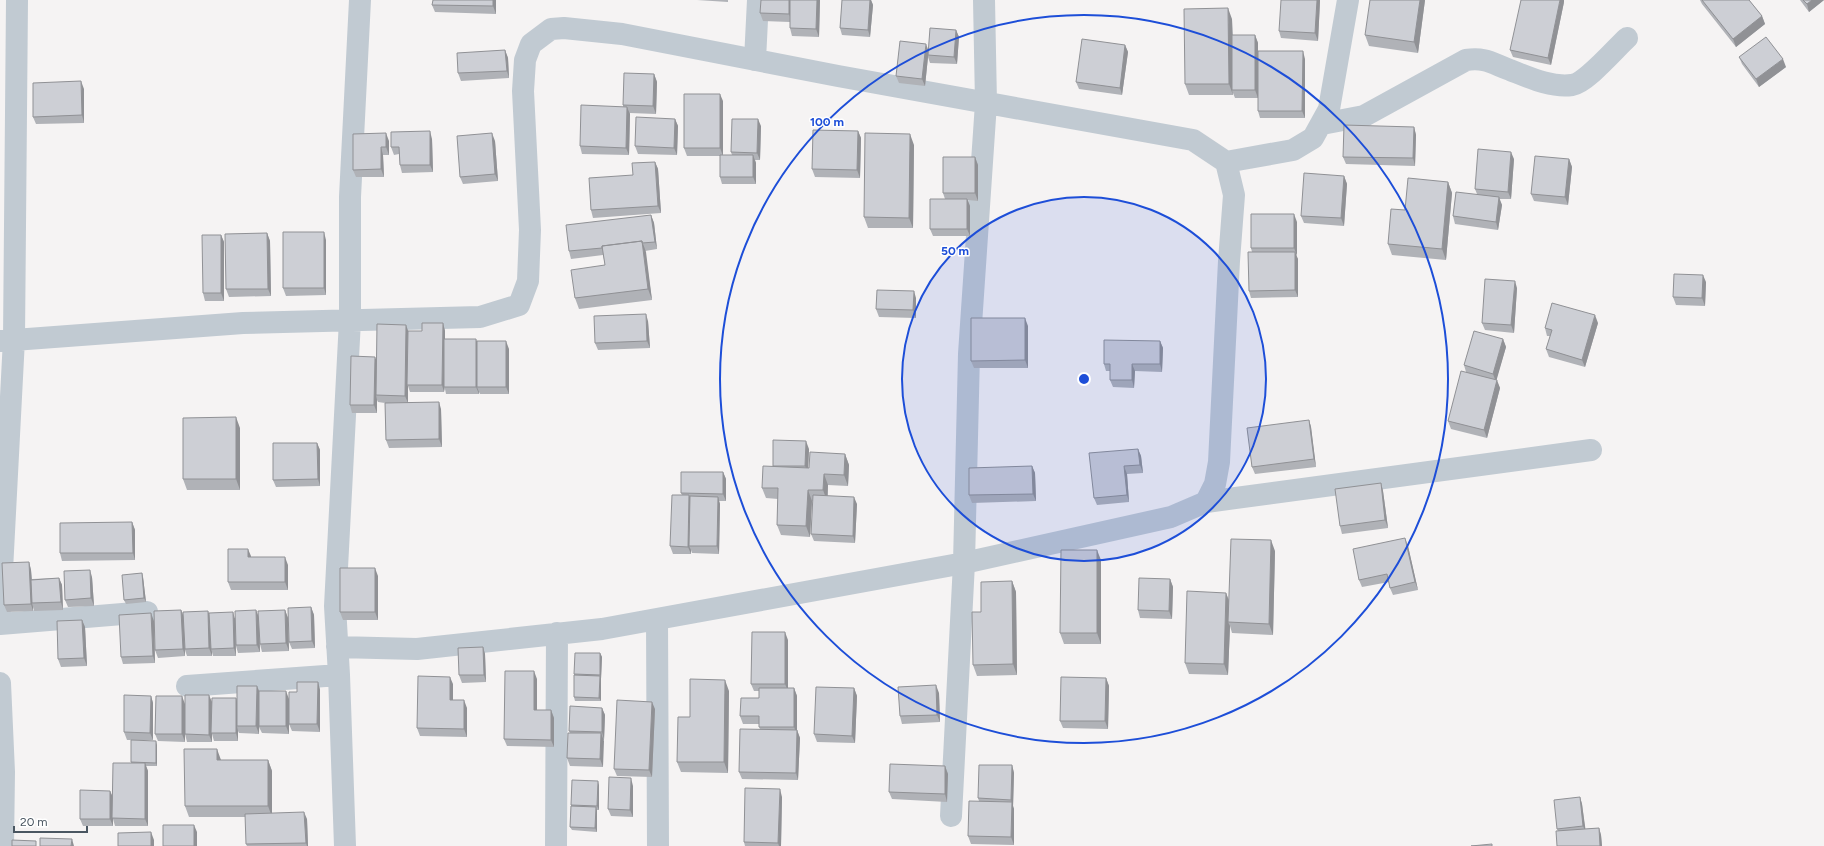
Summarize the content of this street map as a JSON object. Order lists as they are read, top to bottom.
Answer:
{
  "scale_bar": "20 m",
  "rings": ["100 m", "50 m"]
}
